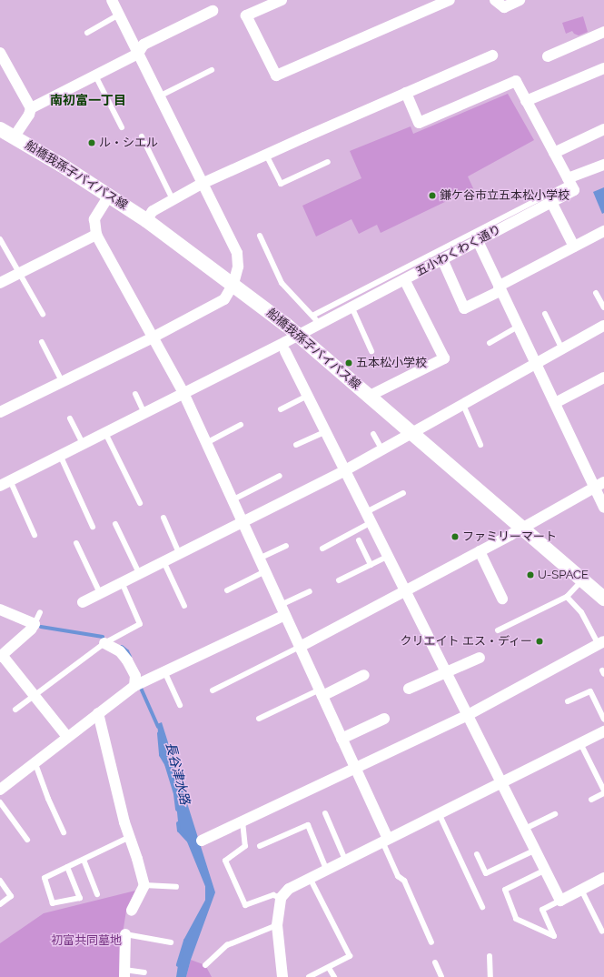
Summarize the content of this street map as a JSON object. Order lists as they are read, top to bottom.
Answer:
{
  "streets": {
    "street": ["船橋我孫子バイパス線", "五小わくわく通り"]
  },
  "crossings": [
    ["船橋我孫子バイパス線", "五小わくわく通り"]
  ],
  "districts": ["南初富一丁目"],
  "water": ["長谷津水路"],
  "parks": ["初富共同墓地"],
  "places": [
    "ル・シエル",
    "鎌ケ谷市立五本松小学校",
    "五本松小学校",
    "ファミリーマート",
    "U-SPACE",
    "クリエイト エス・ディー"
  ]
}
